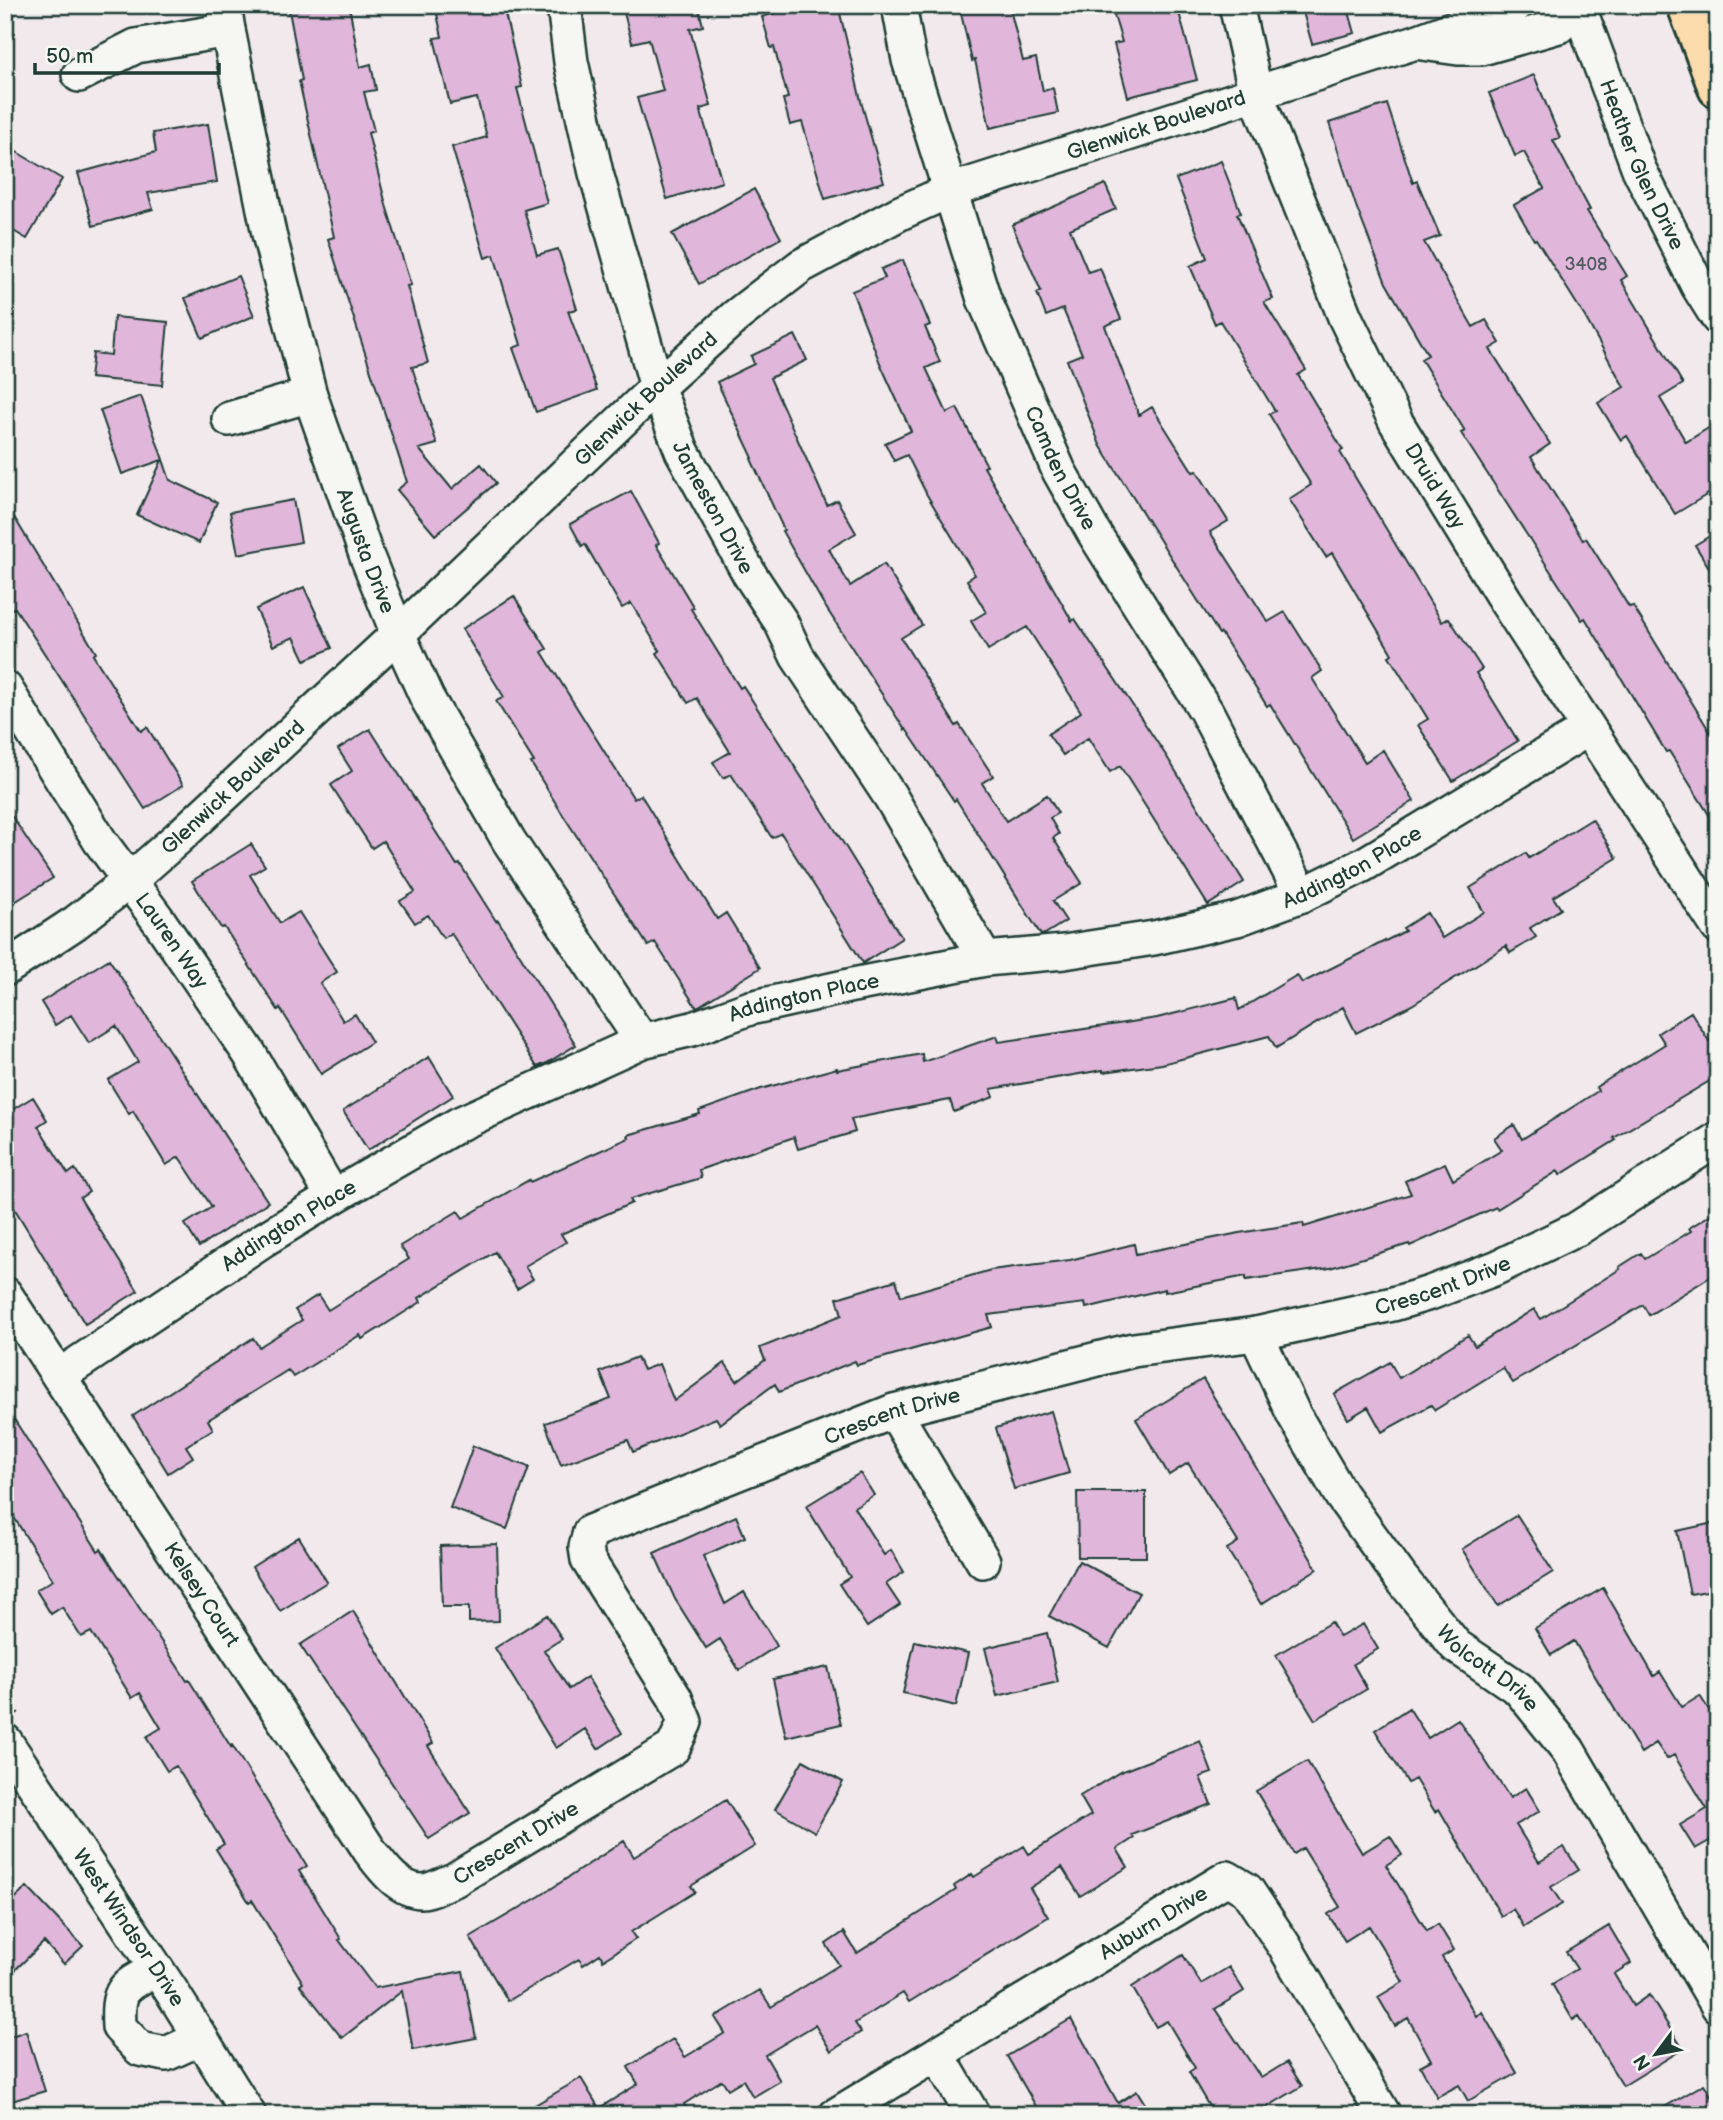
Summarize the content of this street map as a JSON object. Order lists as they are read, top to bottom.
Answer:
{
  "streets": {
    "street": [
      "Glenwick Boulevard",
      "Heather Glen Drive",
      "Camden Drive",
      "Druid Way",
      "Jameston Drive",
      "Augusta Drive",
      "Addington Place",
      "Lauren Way",
      "Crescent Drive",
      "Kelsey Court",
      "Wolcott Drive",
      "Auburn Drive",
      "West Windsor Drive"
    ]
  },
  "crossings": [
    ["Glenwick Boulevard", "Heather Glen Drive"],
    ["Glenwick Boulevard", "Camden Drive"],
    ["Glenwick Boulevard", "Druid Way"],
    ["Glenwick Boulevard", "Jameston Drive"],
    ["Glenwick Boulevard", "Augusta Drive"],
    ["Glenwick Boulevard", "Lauren Way"],
    ["Camden Drive", "Addington Place"],
    ["Druid Way", "Addington Place"],
    ["Jameston Drive", "Addington Place"],
    ["Augusta Drive", "Addington Place"],
    ["Addington Place", "Lauren Way"],
    ["Addington Place", "Kelsey Court"],
    ["Crescent Drive", "Kelsey Court"],
    ["Crescent Drive", "Wolcott Drive"]
  ],
  "house_numbers": ["3408"],
  "scale_bar": "50 m",
  "north": "bottom left"
}
